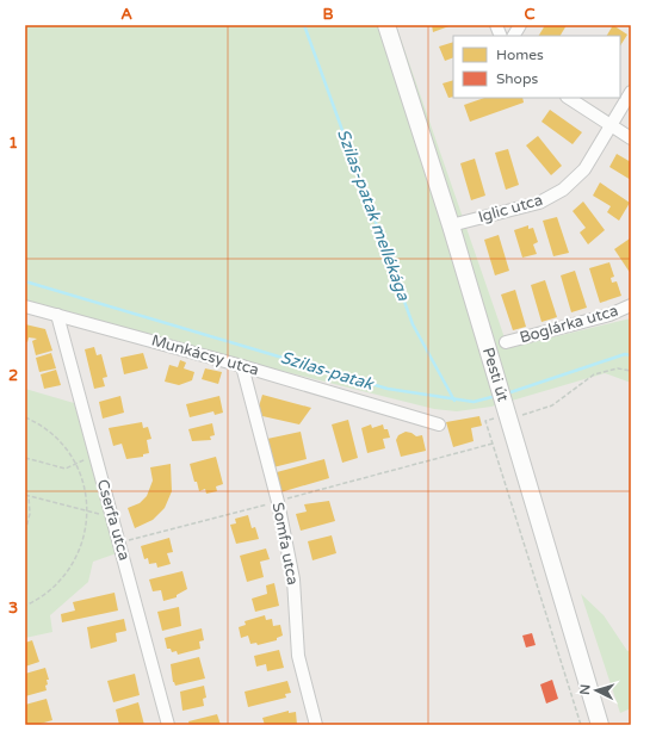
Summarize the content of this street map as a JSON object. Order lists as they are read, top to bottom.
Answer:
{
  "streets": {
    "main road": ["Pesti út"],
    "street": [
      "Iglic utca",
      "Boglárka utca",
      "Munkácsy utca",
      "Cserfa utca",
      "Somfa utca"
    ]
  },
  "crossings": [
    ["Iglic utca", "Pesti út"],
    ["Munkácsy utca", "Cserfa utca"],
    ["Munkácsy utca", "Somfa utca"]
  ],
  "water": ["Szilas-patak mellékága", "Szilas-patak"],
  "legend": ["Homes", "Shops"],
  "north": "left",
  "grid": {
    "columns": ["A", "B", "C"],
    "rows": ["1", "2", "3"]
  }
}
